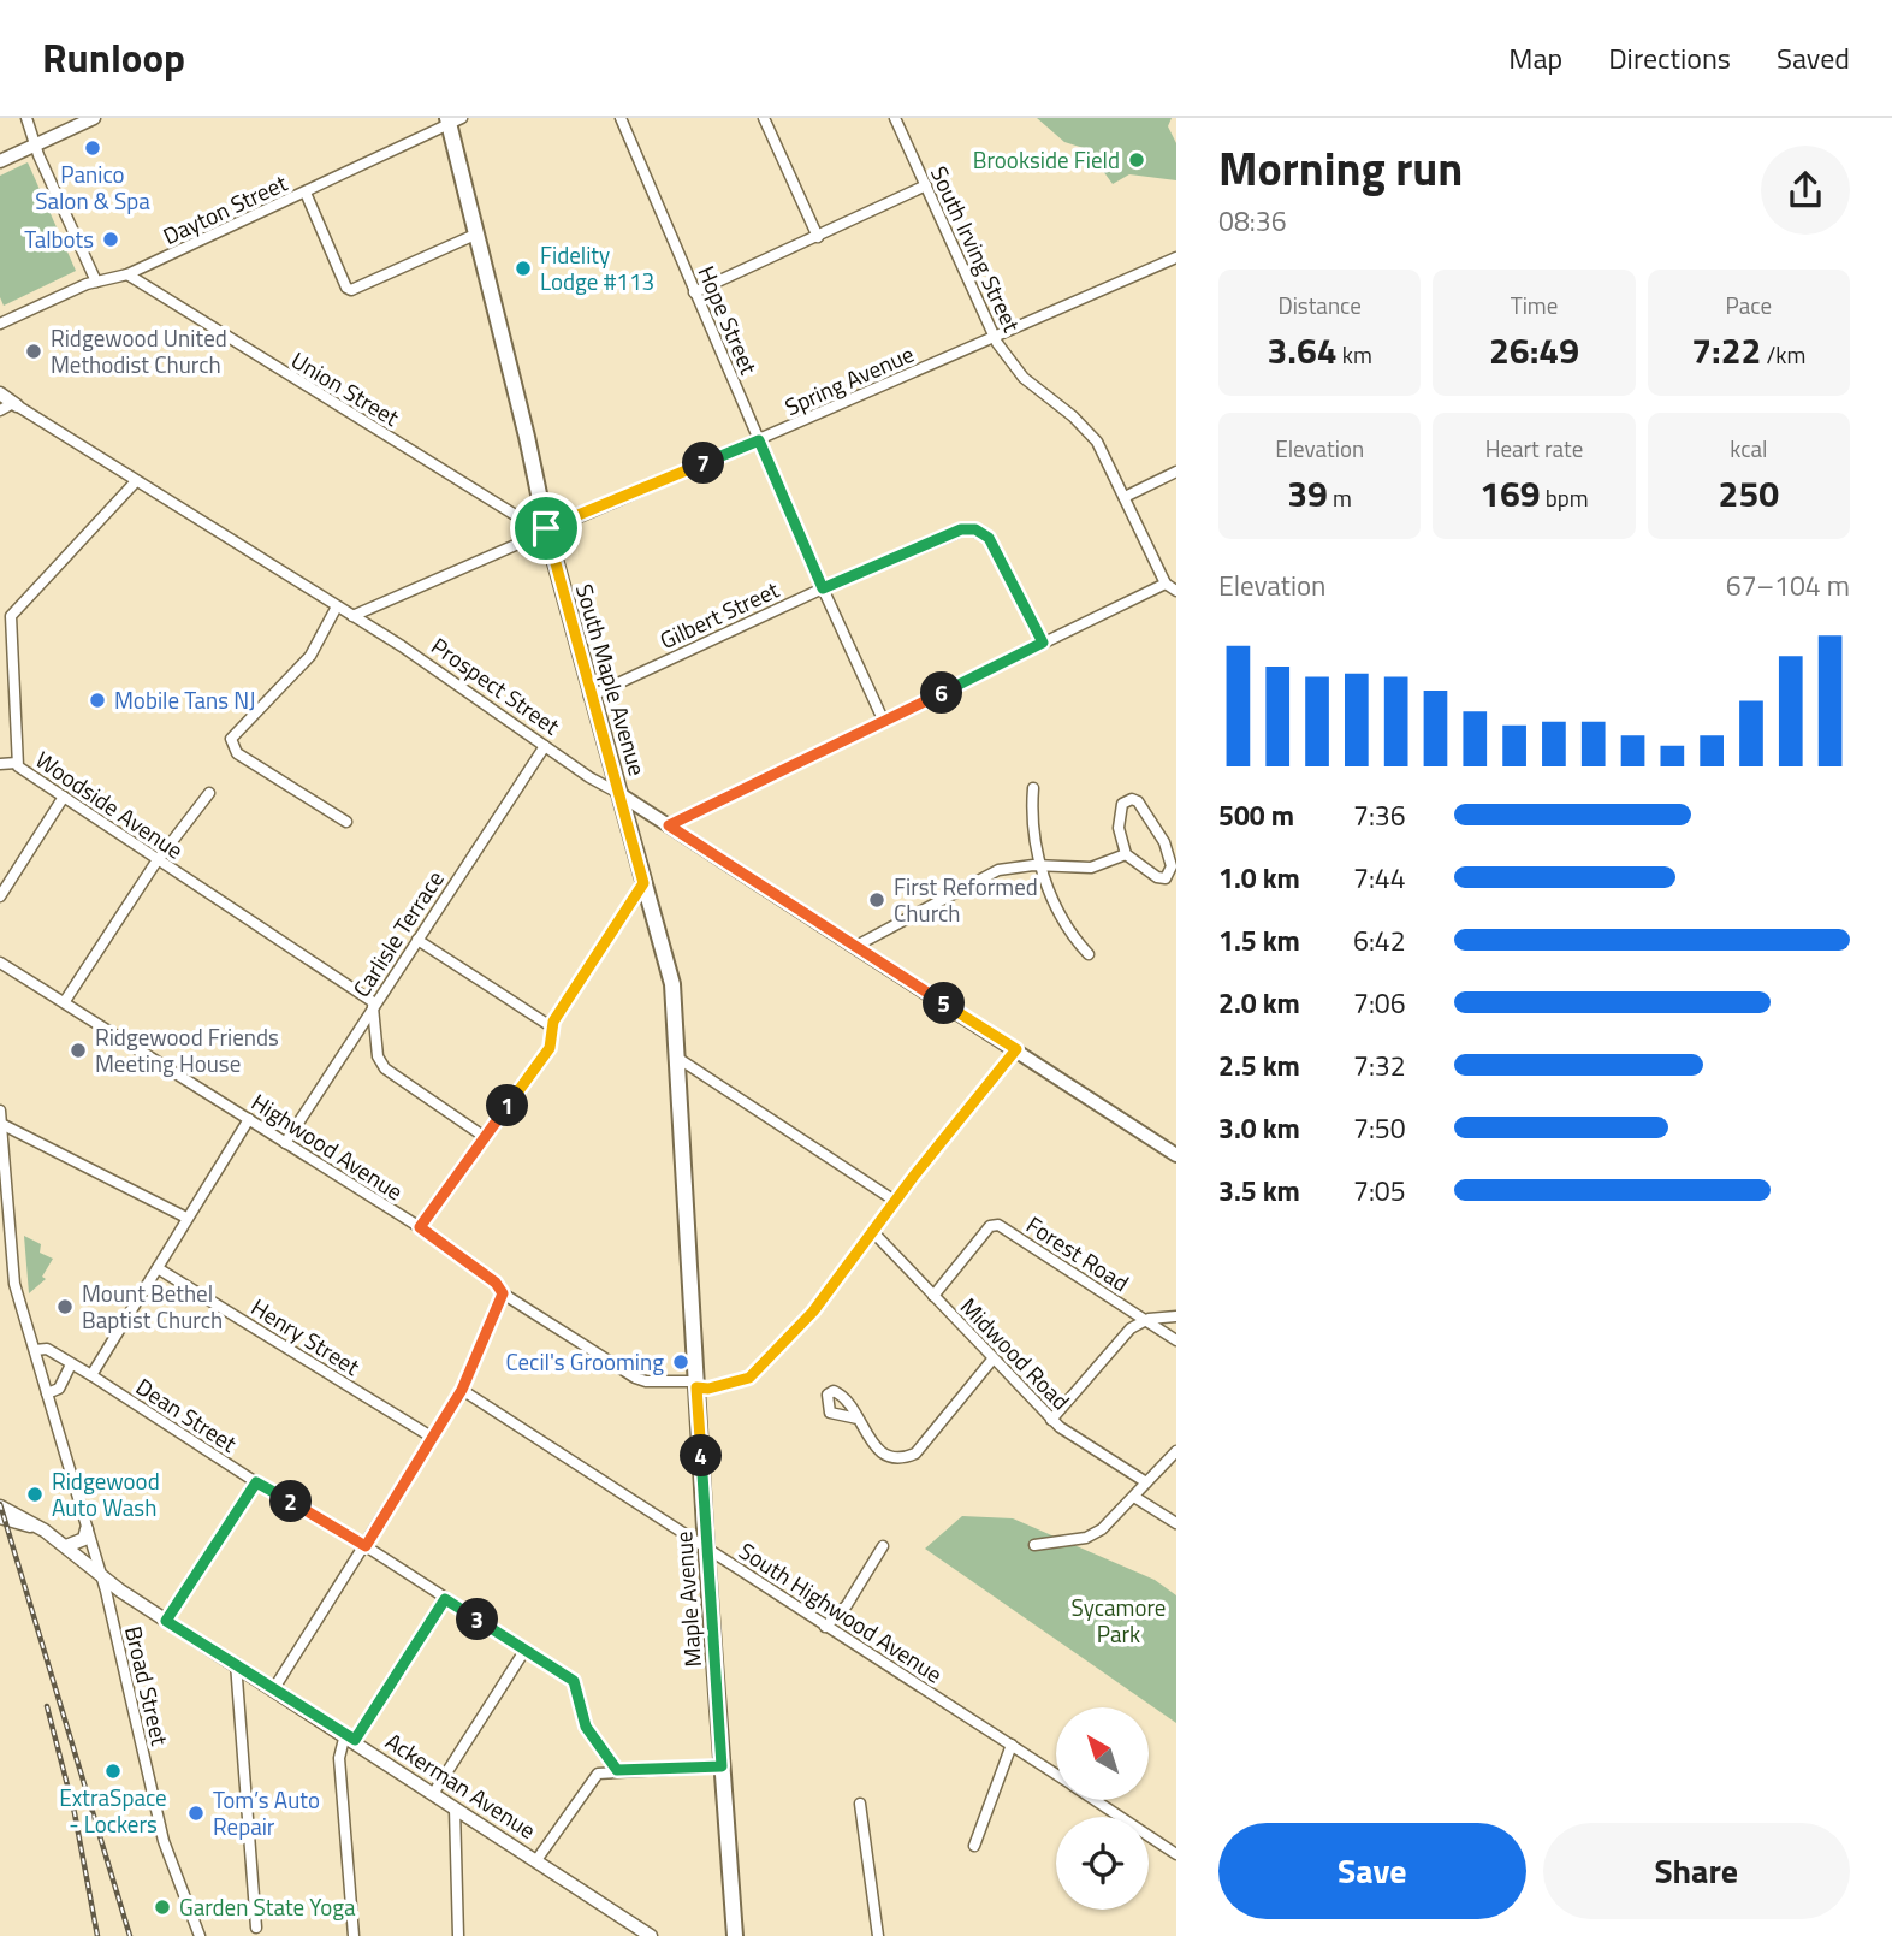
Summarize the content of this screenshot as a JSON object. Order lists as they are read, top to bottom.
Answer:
{
  "streets": {
    "main road": ["South Maple Avenue", "Prospect Street", "Maple Avenue"],
    "street": [
      "Dayton Street",
      "South Irving Street",
      "Hope Street",
      "Spring Avenue",
      "Union Street",
      "Gilbert Street",
      "Woodside Avenue",
      "Carlisle Terrace",
      "Highwood Avenue",
      "Forest Road",
      "Henry Street",
      "Midwood Road",
      "Dean Street",
      "South Highwood Avenue",
      "Broad Street",
      "Ackerman Avenue"
    ]
  },
  "crossings": [
    ["Dayton Street", "Union Street"],
    ["Dayton Street", "South Maple Avenue"],
    ["South Irving Street", "Spring Avenue"],
    ["Hope Street", "Spring Avenue"],
    ["Hope Street", "Gilbert Street"],
    ["Spring Avenue", "Union Street"],
    ["Spring Avenue", "South Maple Avenue"],
    ["Spring Avenue", "Prospect Street"],
    ["Union Street", "South Maple Avenue"],
    ["Gilbert Street", "South Maple Avenue"],
    ["South Maple Avenue", "Prospect Street"],
    ["South Maple Avenue", "Maple Avenue"],
    ["Prospect Street", "Woodside Avenue"],
    ["Prospect Street", "Carlisle Terrace"],
    ["Prospect Street", "Highwood Avenue"],
    ["Woodside Avenue", "Carlisle Terrace"],
    ["Carlisle Terrace", "Highwood Avenue"],
    ["Highwood Avenue", "Midwood Road"],
    ["Highwood Avenue", "Maple Avenue"],
    ["Forest Road", "Midwood Road"],
    ["Dean Street", "Broad Street"],
    ["Maple Avenue", "South Highwood Avenue"],
    ["Broad Street", "Ackerman Avenue"]
  ],
  "parks": ["Sycamore Park"],
  "places": [
    "Panico Salon & Spa",
    "Brookside Field",
    "Talbots",
    "Fidelity Lodge #113",
    "Ridgewood United Methodist Church",
    "Mobile Tans NJ",
    "First Reformed Church",
    "Ridgewood Friends Meeting House",
    "Mount Bethel Baptist Church",
    "Cecil's Grooming",
    "Ridgewood Auto Wash",
    "ExtraSpace - Lockers",
    "Tom’s Auto Repair",
    "Garden State Yoga"
  ],
  "north": "top left",
  "page": {
    "header": "Runloop",
    "nav": ["Map", "Directions", "Saved"],
    "heading": ["Morning run", "08:36"],
    "stats": [
      ["Distance", "3.64 km"],
      ["Time", "26:49"],
      ["Pace", "7:22 /km"],
      ["Elevation", "39 m"],
      ["Heart rate", "169 bpm"],
      ["kcal", "250"]
    ],
    "pins": [
      "7",
      "6",
      "5",
      "1",
      "4",
      "2",
      "3"
    ],
    "chart": ["Elevation", "67–104 m"],
    "list": [
      {
        "name": "500 m",
        "note": "7:36"
      },
      {
        "name": "1.0 km",
        "note": "7:44"
      },
      {
        "name": "1.5 km",
        "note": "6:42"
      },
      {
        "name": "2.0 km",
        "note": "7:06"
      },
      {
        "name": "2.5 km",
        "note": "7:32"
      },
      {
        "name": "3.0 km",
        "note": "7:50"
      },
      {
        "name": "3.5 km",
        "note": "7:05"
      }
    ],
    "buttons": ["Save", "Share"]
  }
}
